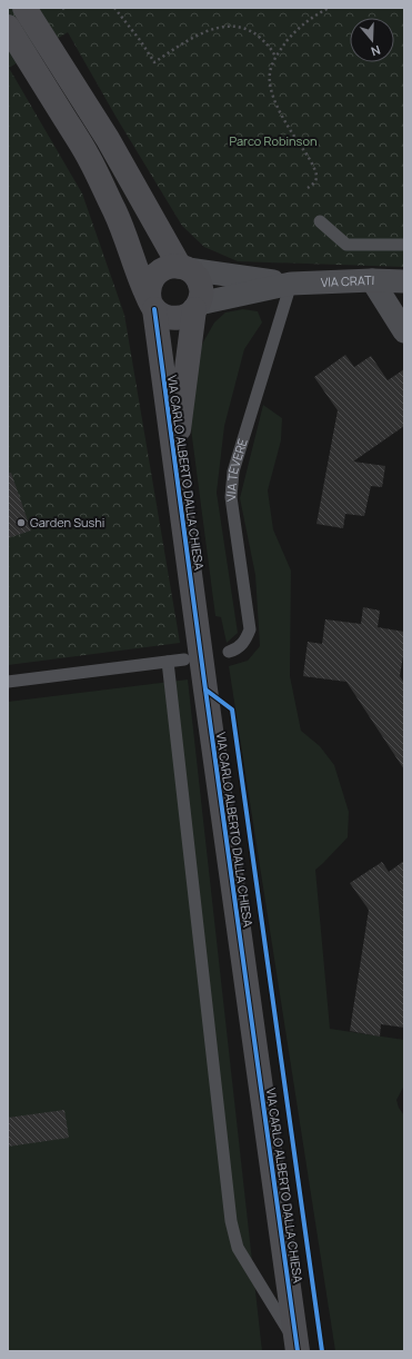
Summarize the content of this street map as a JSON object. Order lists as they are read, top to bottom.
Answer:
{
  "streets": {
    "street": ["VIA CRATI", "VIA CARLO ALBERTO DALLA CHIESA"],
    "lane": ["VIA TEVERE"]
  },
  "crossings": [
    ["VIA CRATI", "VIA TEVERE"],
    ["VIA CRATI", "VIA CARLO ALBERTO DALLA CHIESA"]
  ],
  "parks": ["Parco Robinson"],
  "places": ["Garden Sushi"],
  "north": "bottom"
}
